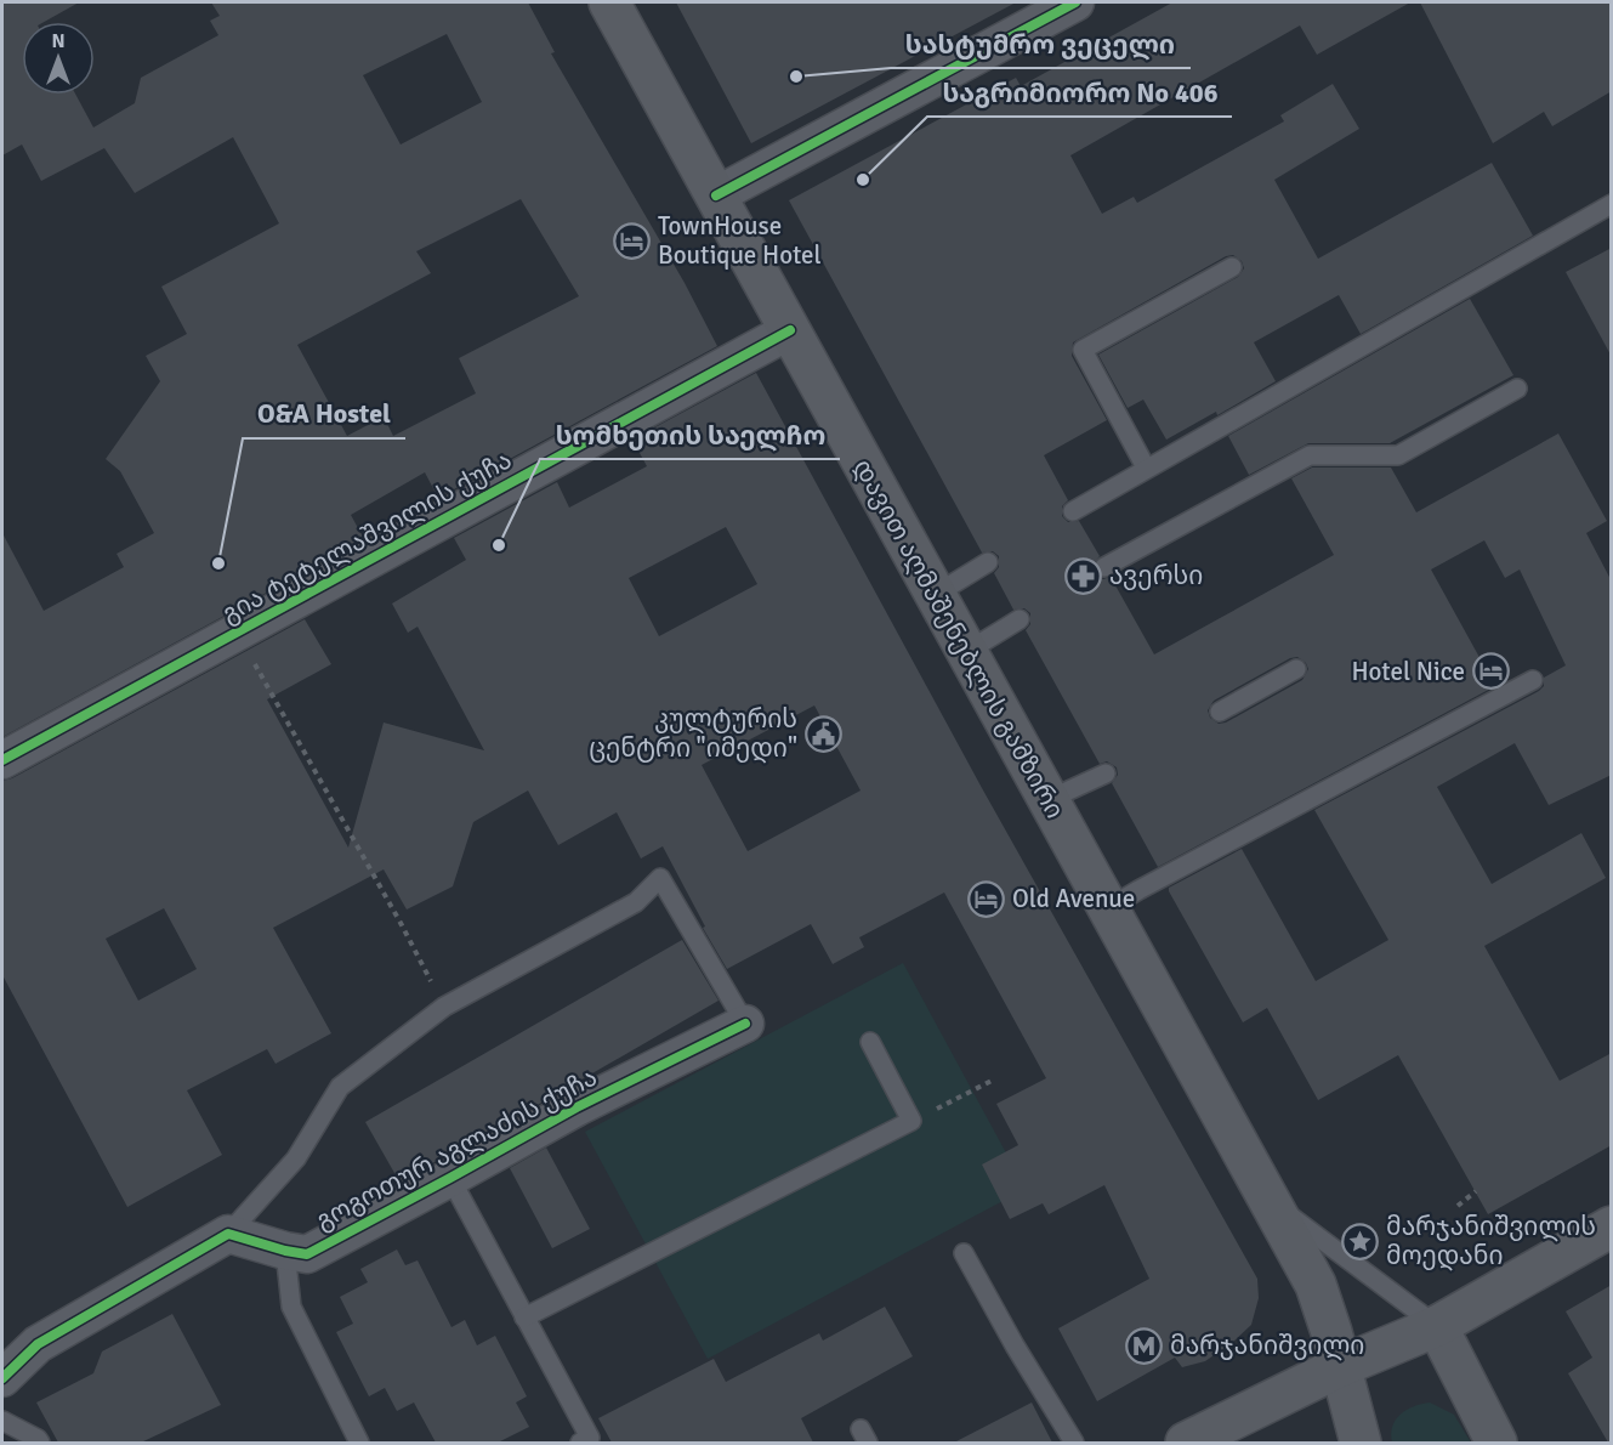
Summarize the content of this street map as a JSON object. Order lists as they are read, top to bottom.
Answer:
{
  "streets": {
    "main road": ["დავით აღმაშენებლის გამზირი"],
    "street": ["გია ტეტელაშვილის ქუჩა", "გოგოთურ აგლაძის ქუჩა"]
  },
  "crossings": [
    ["გია ტეტელაშვილის ქუჩა", "დავით აღმაშენებლის გამზირი"]
  ],
  "places": {
    "other": [
      "სასტუმრო ვეცელი",
      "საგრიმიორო No 406",
      "სომხეთის საელჩო",
      "O&A Hostel"
    ],
    "hotel": ["TownHouse Boutique Hotel", "Hotel Nice", "Old Avenue"],
    "pharmacy": ["ავერსი"],
    "public building": ["კულტურის ცენტრი \"იმედი\""],
    "place": ["მარჯანიშვილის მოედანი"],
    "metro station": ["მარჯანიშვილი"]
  },
  "north": "top"
}
